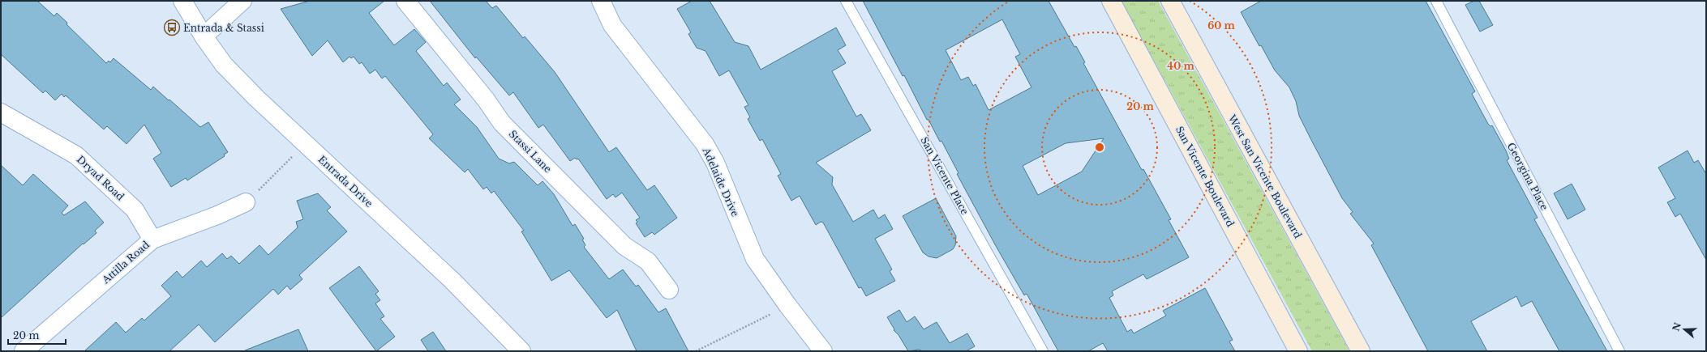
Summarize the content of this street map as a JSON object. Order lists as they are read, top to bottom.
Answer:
{
  "streets": {
    "main road": ["San Vicente Boulevard", "West San Vicente Boulevard"],
    "street": [
      "Stassi Lane",
      "Dryad Road",
      "Entrada Drive",
      "Adelaide Drive",
      "Attilla Road"
    ],
    "lane": ["San Vicente Place", "Georgina Place"]
  },
  "crossings": [
    ["Dryad Road", "Attilla Road"]
  ],
  "places": {
    "bus stop": ["Entrada & Stassi"]
  },
  "scale_bar": "20 m",
  "north": "left",
  "rings": ["60 m", "40 m", "20 m"]
}
